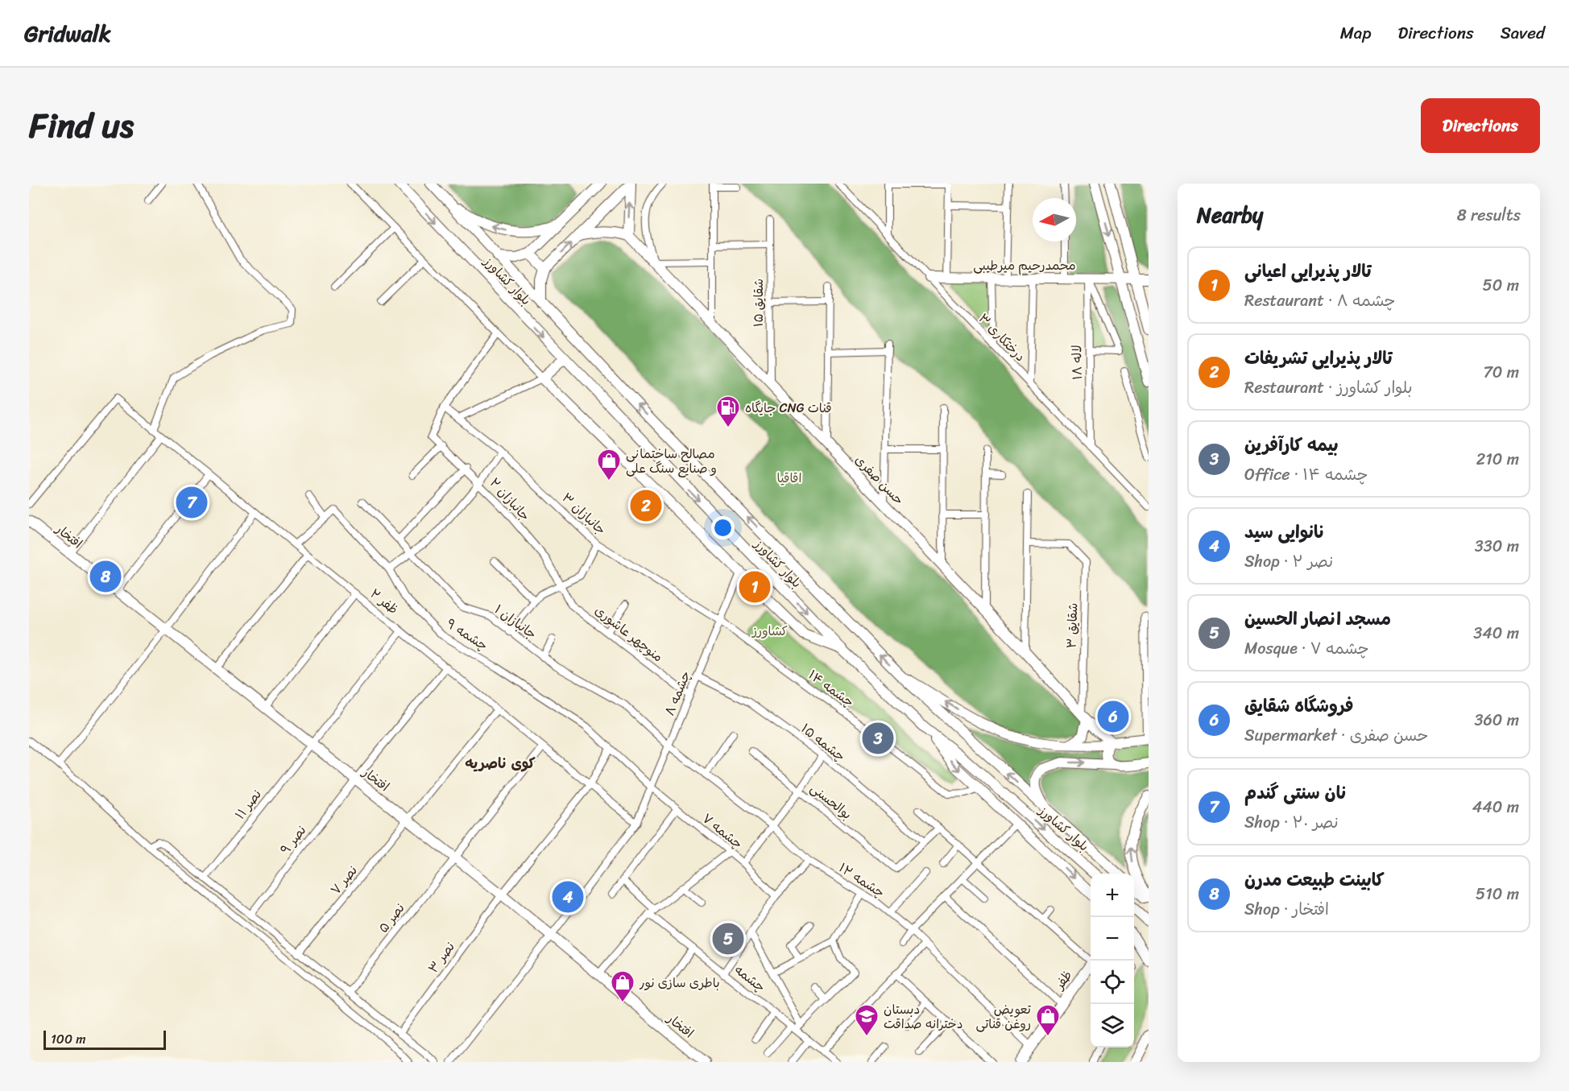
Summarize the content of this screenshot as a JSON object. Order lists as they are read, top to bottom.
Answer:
{
  "streets": {
    "main road": [
      "محمدرحیم میرطیبی",
      "بلوار کشاورز",
      "حسن صفری",
      "افتخار",
      "ظفر"
    ],
    "street": [
      "شقایق ۱۵",
      "درختکاری ۳",
      "لاله ۱۸",
      "جانبازان ۲",
      "جانبازان ۳",
      "ظفر ۲",
      "جانبازان ۱",
      "شقایق ۳",
      "منوچهر عاشوری",
      "چشمه ۹",
      "چشمه ۱۴",
      "چشمه ۸",
      "چشمه ۱۵",
      "بوالحسنی",
      "نصر ۱۱",
      "چشمه ۷",
      "نصر ۹",
      "نصر ۷",
      "چشمه ۱۲",
      "نصر ۵",
      "نصر ۳",
      "چشمه"
    ]
  },
  "crossings": [
    ["محمدرحیم میرطیبی", "درختکاری ۳"],
    ["محمدرحیم میرطیبی", "لاله ۱۸"],
    ["شقایق ۱۵", "حسن صفری"],
    ["درختکاری ۳", "لاله ۱۸"],
    ["حسن صفری", "شقایق ۳"],
    ["جانبازان ۲", "جانبازان ۳"],
    ["جانبازان ۲", "منوچهر عاشوری"],
    ["جانبازان ۳", "چشمه ۱۴"],
    ["جانبازان ۳", "چشمه ۸"],
    ["افتخار", "چشمه ۸"],
    ["افتخار", "نصر ۱۱"],
    ["افتخار", "نصر ۹"],
    ["افتخار", "نصر ۷"],
    ["افتخار", "نصر ۵"],
    ["افتخار", "نصر ۳"],
    ["ظفر ۲", "چشمه ۸"],
    ["ظفر ۲", "نصر ۱۱"],
    ["ظفر ۲", "نصر ۹"],
    ["ظفر ۲", "نصر ۷"],
    ["ظفر ۲", "نصر ۵"],
    ["ظفر ۲", "نصر ۳"],
    ["جانبازان ۱", "چشمه ۸"],
    ["جانبازان ۱", "چشمه ۱۲"],
    ["منوچهر عاشوری", "چشمه ۸"],
    ["چشمه ۹", "چشمه ۸"],
    ["چشمه ۹", "چشمه ۷"],
    ["چشمه ۹", "نصر ۳"],
    ["چشمه ۱۴", "چشمه ۸"],
    ["چشمه ۸", "چشمه ۱۵"],
    ["چشمه ۸", "چشمه ۷"],
    ["چشمه ۸", "چشمه ۱۲"],
    ["چشمه ۱۵", "بوالحسنی"],
    ["چشمه ۱۲", "ظفر"]
  ],
  "districts": ["کوی ناصریه"],
  "parks": ["اقاقیا", "کشاورز"],
  "places": {
    "fuel station": ["جایگاه CNG قنات"],
    "shop": ["مصالح ساختمانی و صنایع سنگ علی", "باطری سازی نور", "تعویض روغن قناتی"],
    "school or university": ["دبستان دخترانه صداقت"]
  },
  "scale_bar": "100 m",
  "north": "left",
  "page": {
    "header": "Gridwalk",
    "nav": ["Map", "Directions", "Saved"],
    "title": "Find us",
    "buttons": "Directions",
    "heading": ["Nearby", "8 results"],
    "list": [
      {
        "mark": "1",
        "name": "تالار پذیرایی اعیانی",
        "note": "Restaurant · چشمه ۸",
        "value": "50 m"
      },
      {
        "mark": "2",
        "name": "تالار پذیرایی تشریفات",
        "note": "Restaurant · بلوار کشاورز",
        "value": "70 m"
      },
      {
        "mark": "3",
        "name": "بیمه کارآفرین",
        "note": "Office · چشمه ۱۴",
        "value": "210 m"
      },
      {
        "mark": "4",
        "name": "نانوایی‌ سید",
        "note": "Shop · نصر ۲",
        "value": "330 m"
      },
      {
        "mark": "5",
        "name": "مسجد انصار الحسین",
        "note": "Mosque · چشمه ۷",
        "value": "340 m"
      },
      {
        "mark": "6",
        "name": "فروشگاه شقایق",
        "note": "Supermarket · حسن صفری",
        "value": "360 m"
      },
      {
        "mark": "7",
        "name": "نان سنتی گندم",
        "note": "Shop · نصر ۲۰",
        "value": "440 m"
      },
      {
        "mark": "8",
        "name": "کابینت طبیعت مدرن",
        "note": "Shop · افتخار",
        "value": "510 m"
      }
    ],
    "pins": [
      "7",
      "2",
      "8",
      "1",
      "6",
      "3",
      "4",
      "5"
    ],
    "map_buttons": ["+", "−"],
    "scale": "100 m"
  }
}
